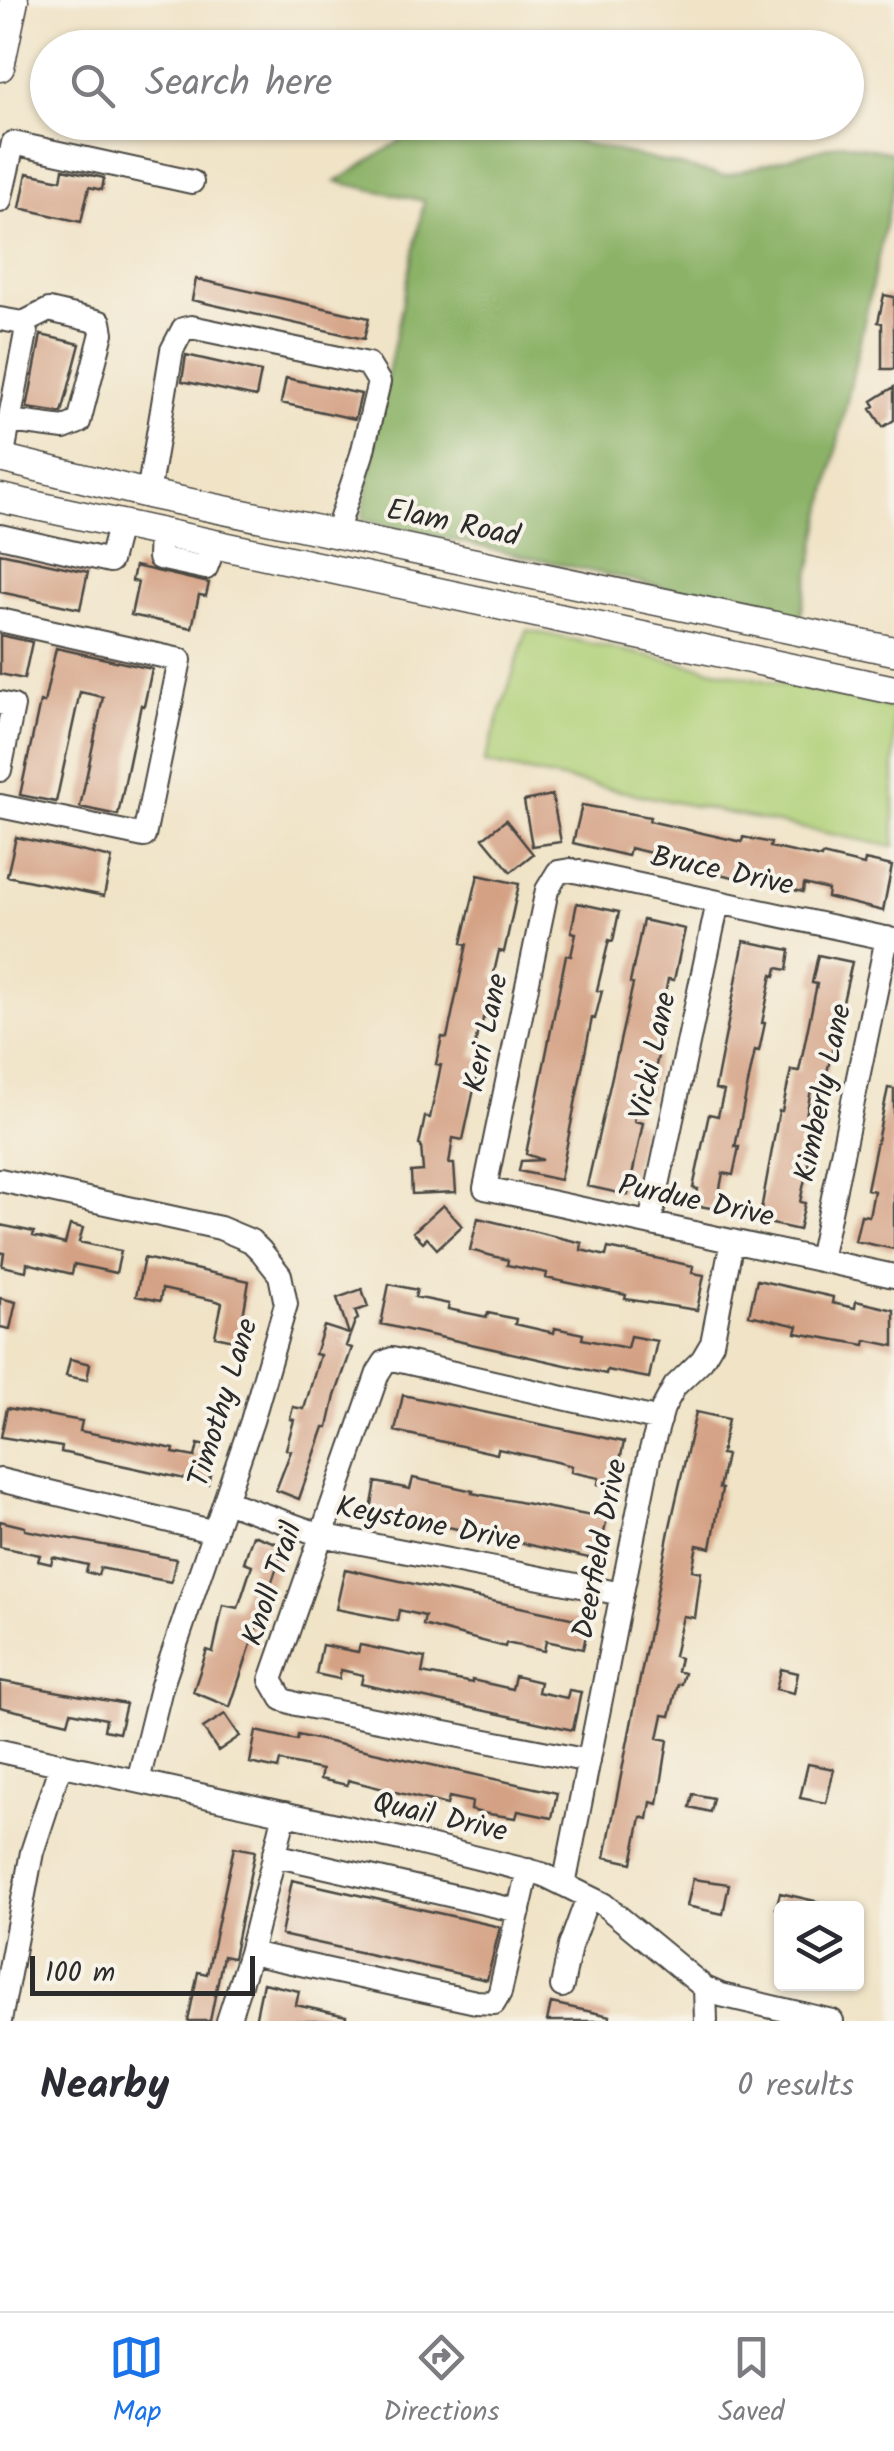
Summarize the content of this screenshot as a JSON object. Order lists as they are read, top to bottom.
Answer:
{
  "streets": {
    "main road": ["Elam Road"],
    "street": [
      "Bruce Drive",
      "Keri Lane",
      "Vicki Lane",
      "Kimberly Lane",
      "Purdue Drive",
      "Timothy Lane",
      "Keystone Drive",
      "Deerfield Drive",
      "Knoll Trail",
      "Quail Drive"
    ]
  },
  "crossings": [
    ["Bruce Drive", "Keri Lane"],
    ["Bruce Drive", "Vicki Lane"],
    ["Bruce Drive", "Kimberly Lane"],
    ["Keri Lane", "Purdue Drive"],
    ["Vicki Lane", "Purdue Drive"],
    ["Kimberly Lane", "Purdue Drive"],
    ["Purdue Drive", "Deerfield Drive"],
    ["Timothy Lane", "Keystone Drive"],
    ["Timothy Lane", "Quail Drive"],
    ["Keystone Drive", "Deerfield Drive"],
    ["Keystone Drive", "Knoll Trail"],
    ["Deerfield Drive", "Knoll Trail"],
    ["Deerfield Drive", "Quail Drive"]
  ],
  "scale_bar": "100 m",
  "page": {
    "search": "Search here",
    "scale": "100 m",
    "heading": ["Nearby", "0 results"],
    "nav": ["Map", "Directions", "Saved"]
  }
}
